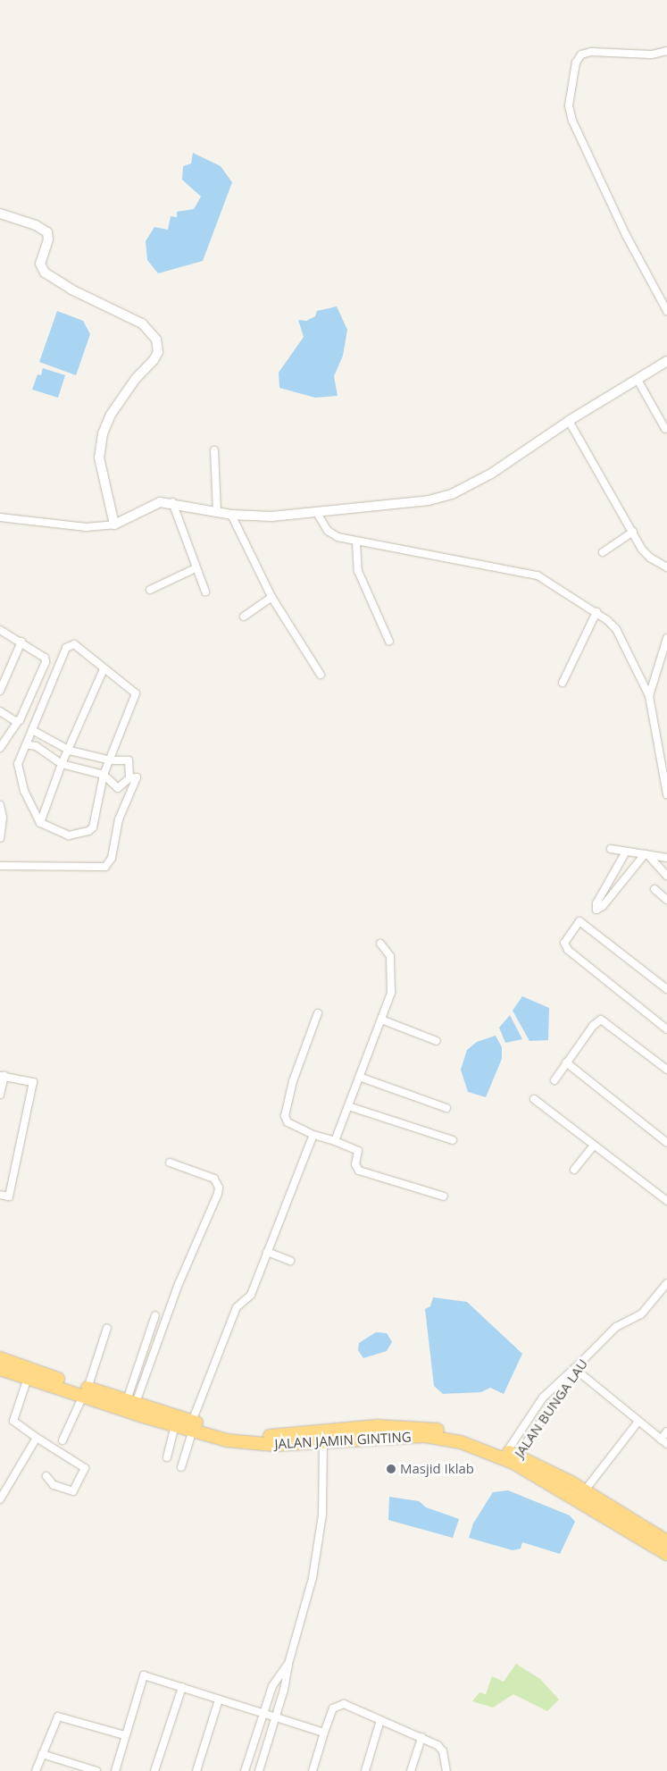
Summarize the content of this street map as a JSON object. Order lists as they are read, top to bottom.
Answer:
{
  "streets": {
    "highway": ["JALAN JAMIN GINTING"],
    "street": ["JALAN BUNGA LAU"]
  },
  "crossings": [
    ["JALAN BUNGA LAU", "JALAN JAMIN GINTING"]
  ],
  "places": ["Masjid Iklab"]
}
